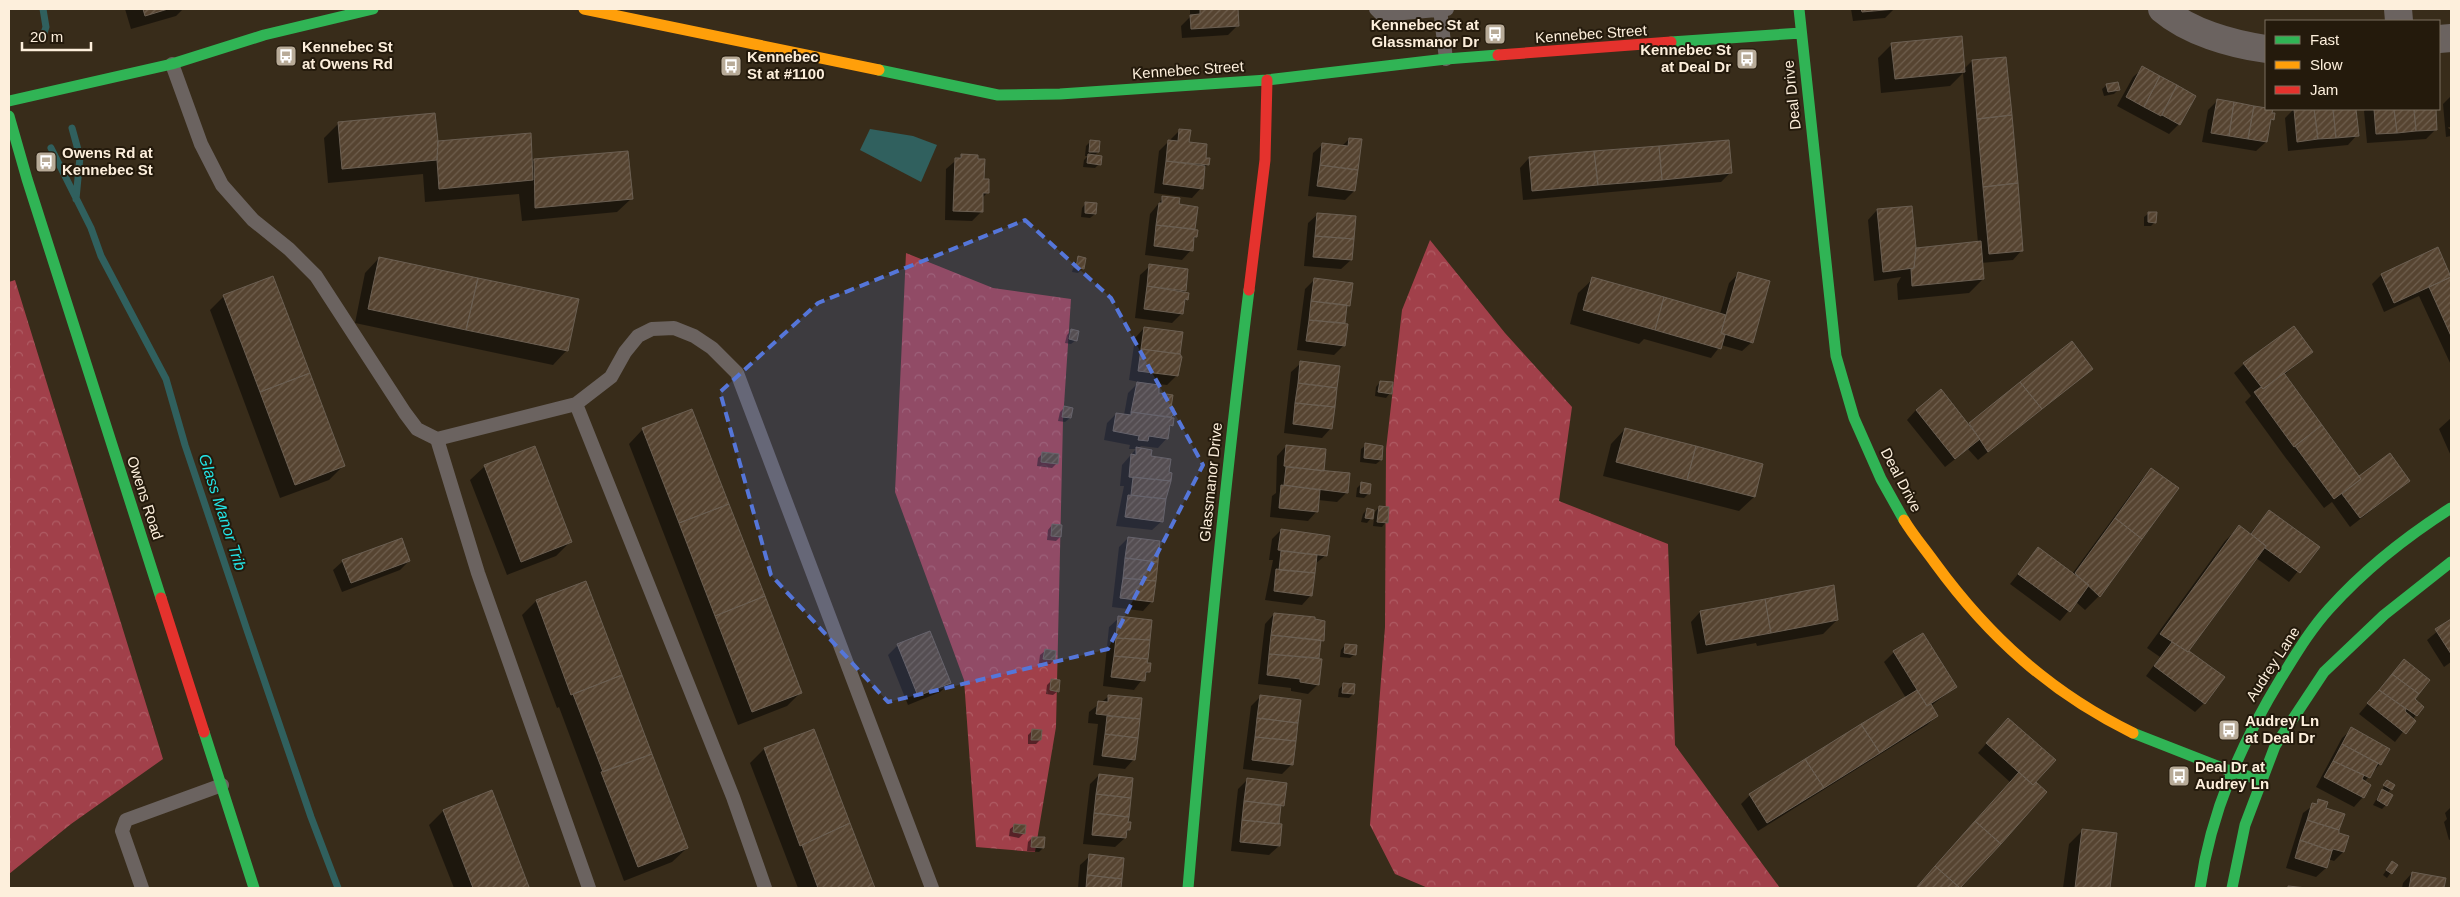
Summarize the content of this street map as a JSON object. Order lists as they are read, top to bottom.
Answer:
{
  "streets": {
    "street": [
      "Kennebec Street",
      "Deal Drive",
      "Glassmanor Drive",
      "Owens Road",
      "Audrey Lane"
    ]
  },
  "crossings": [
    ["Kennebec Street", "Deal Drive"],
    ["Kennebec Street", "Glassmanor Drive"],
    ["Deal Drive", "Audrey Lane"]
  ],
  "water": ["Glass Manor Trib"],
  "places": {
    "bus stop": [
      "Kennebec St at Glassmanor Dr",
      "Kennebec St at Owens Rd",
      "Kennebec St at Deal Dr",
      "Kennebec St at #1100",
      "Owens Rd at Kennebec St",
      "Audrey Ln at Deal Dr",
      "Deal Dr at Audrey Ln"
    ]
  },
  "legend": ["Fast", "Slow", "Jam"],
  "scale_bar": "20 m"
}
